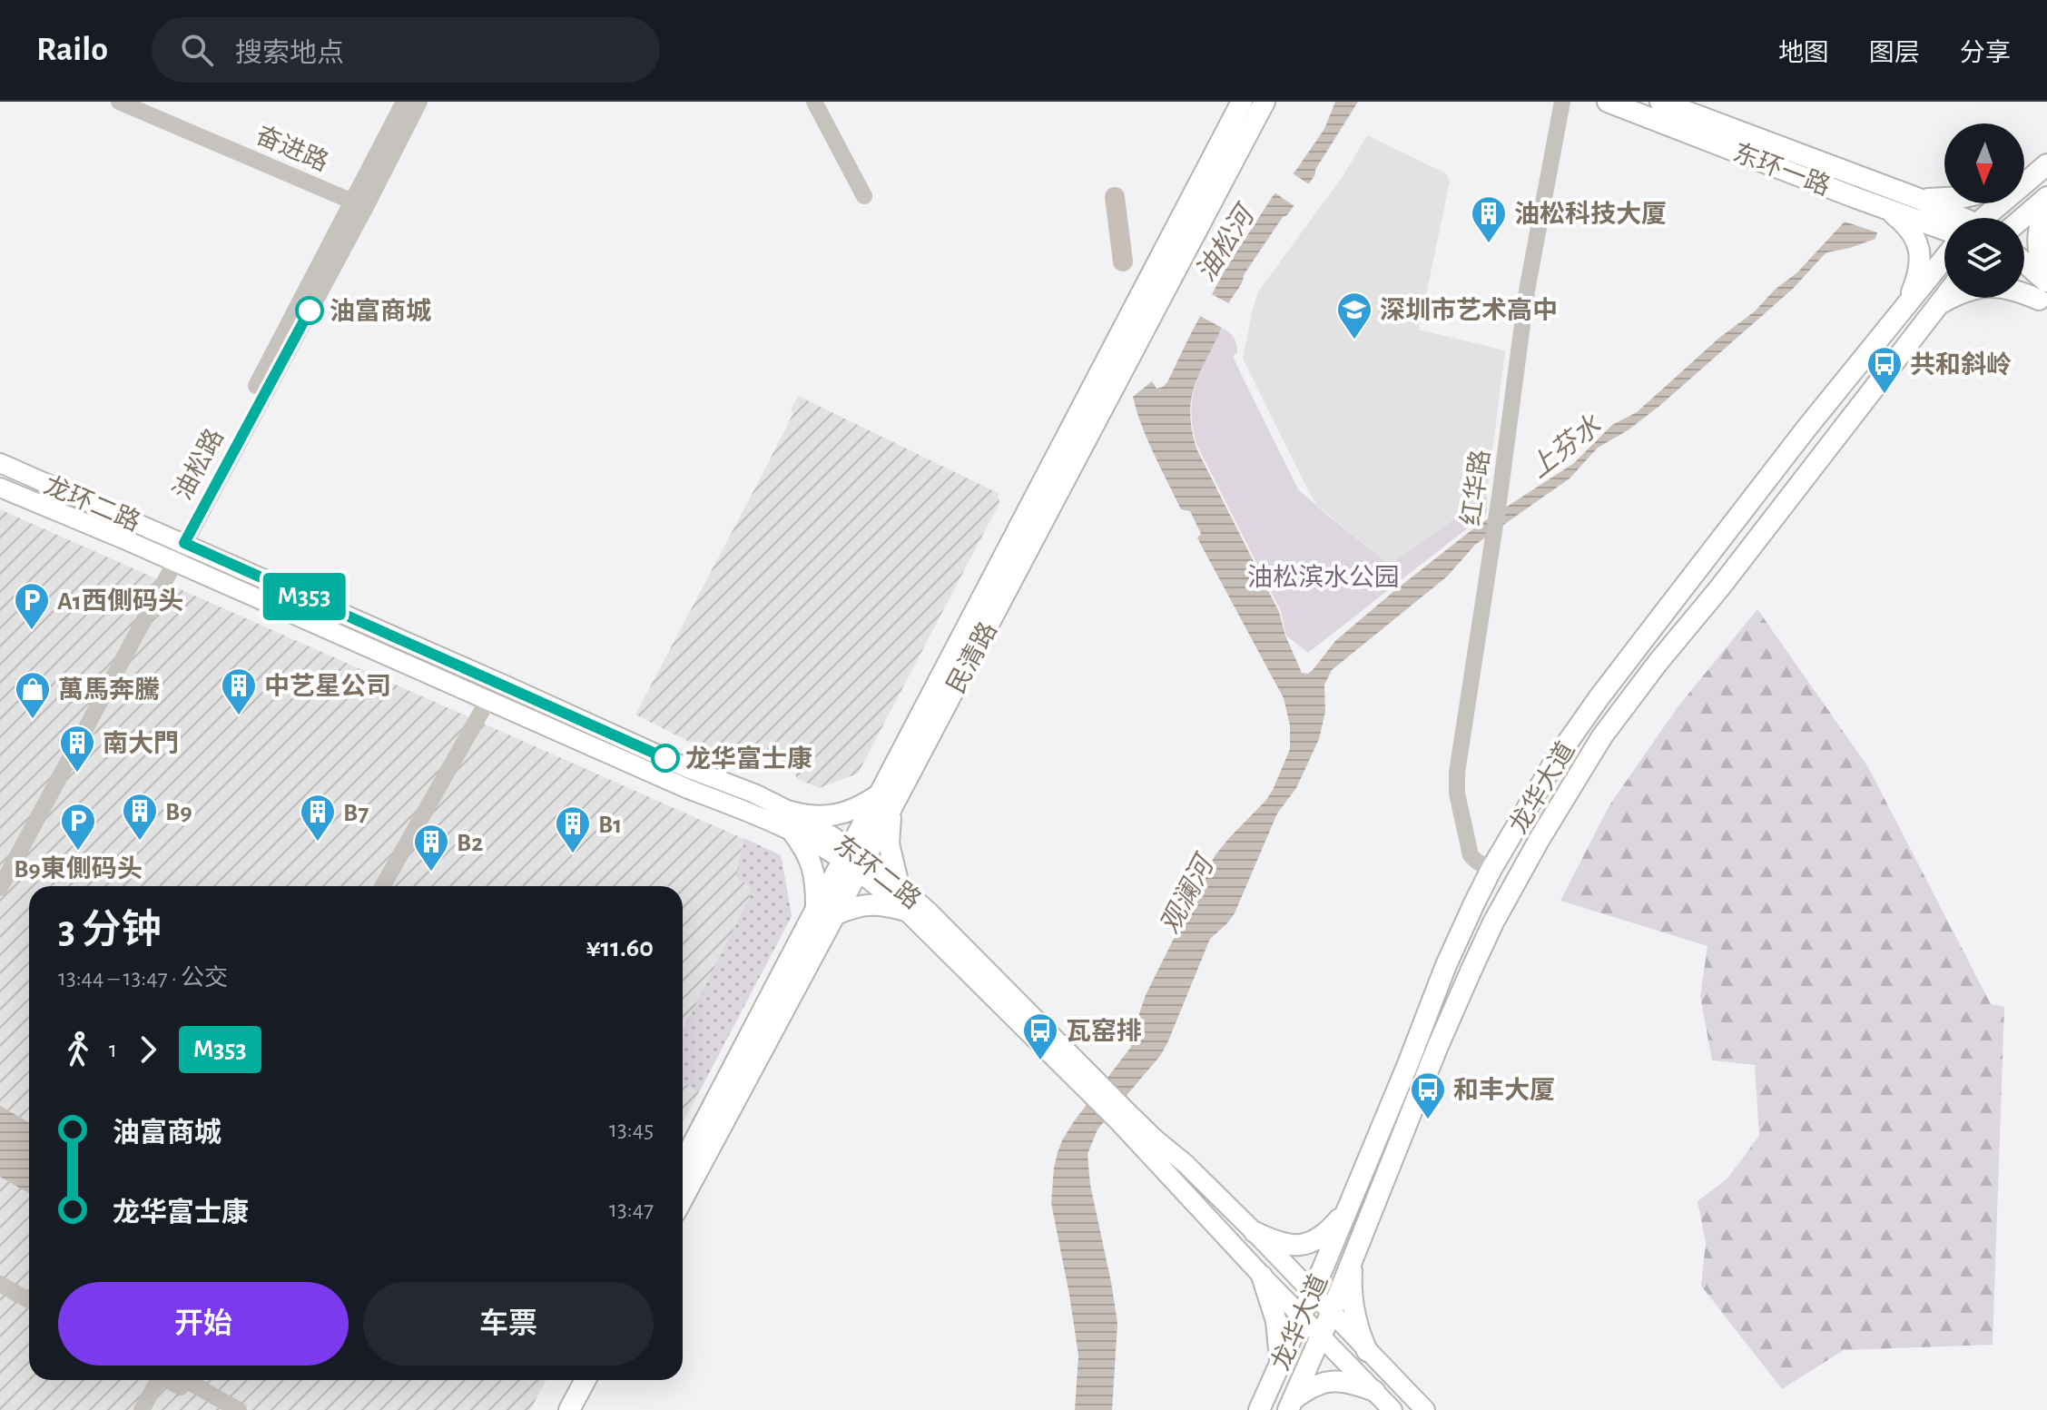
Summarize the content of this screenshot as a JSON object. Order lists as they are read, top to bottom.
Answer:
{
  "streets": {
    "main road": [
      "东环一路",
      "龙环二路",
      "民清路",
      "龙华大道",
      "东环二路"
    ],
    "street": ["奋进路", "油松路", "红华路"]
  },
  "crossings": [
    ["奋进路", "油松路"],
    ["油松路", "龙环二路"],
    ["油松路", "东环二路"],
    ["红华路", "龙华大道"],
    ["龙环二路", "东环二路"],
    ["民清路", "东环二路"],
    ["龙华大道", "东环二路"]
  ],
  "water": ["油松河", "上芬水", "观澜河"],
  "parks": ["油松滨水公园"],
  "places": {
    "building": [
      "油松科技大厦",
      "中艺星公司",
      "南大門",
      "B9",
      "B7",
      "B1",
      "B2"
    ],
    "other": ["油富商城", "龙华富士康"],
    "school or university": ["深圳市艺术高中"],
    "bus stop": ["共和斜岭", "瓦窑排", "和丰大厦"],
    "parking": ["A1西側码头", "B9東側码头"],
    "shop": ["萬馬奔騰"]
  },
  "lines": ["bus line M353"],
  "north": "bottom",
  "page": {
    "header": "Railo",
    "search": "搜索地点",
    "nav": ["地图", "图层", "分享"],
    "on_map": "M353",
    "heading": ["3 分钟", "13:44 – 13:47 · 公交", "¥11.60"],
    "legs": ["1", "M353"],
    "list": [
      {
        "name": "油富商城",
        "value": "13:45"
      },
      {
        "name": "龙华富士康",
        "value": "13:47"
      }
    ],
    "buttons": ["开始", "车票"]
  }
}
